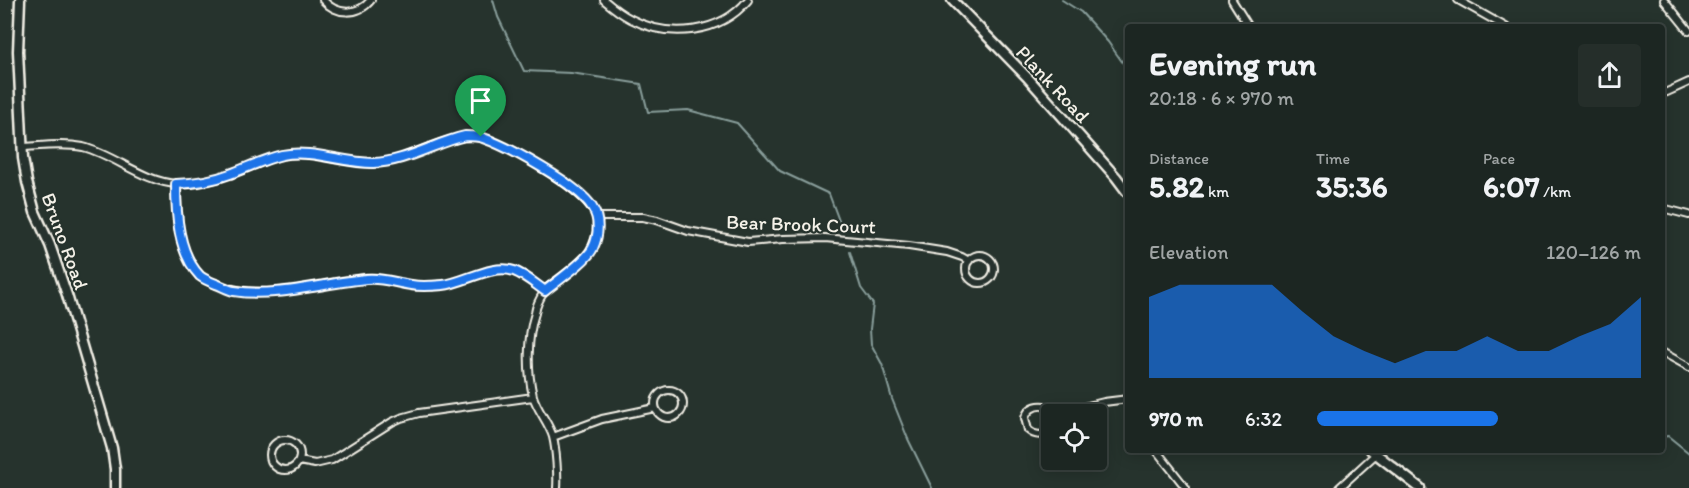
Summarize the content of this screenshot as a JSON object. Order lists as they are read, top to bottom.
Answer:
{
  "streets": {
    "street": ["Plank Road", "Bear Brook Court", "Bruno Road"]
  },
  "page": {
    "heading": ["Evening run", "20:18 · 6 × 970 m"],
    "stats": [
      ["Distance", "5.82 km"],
      ["Time", "35:36"],
      ["Pace", "6:07 /km"]
    ],
    "chart": ["Elevation", "120–126 m"],
    "list": [
      {
        "name": "970 m",
        "note": "6:32"
      }
    ]
  }
}
